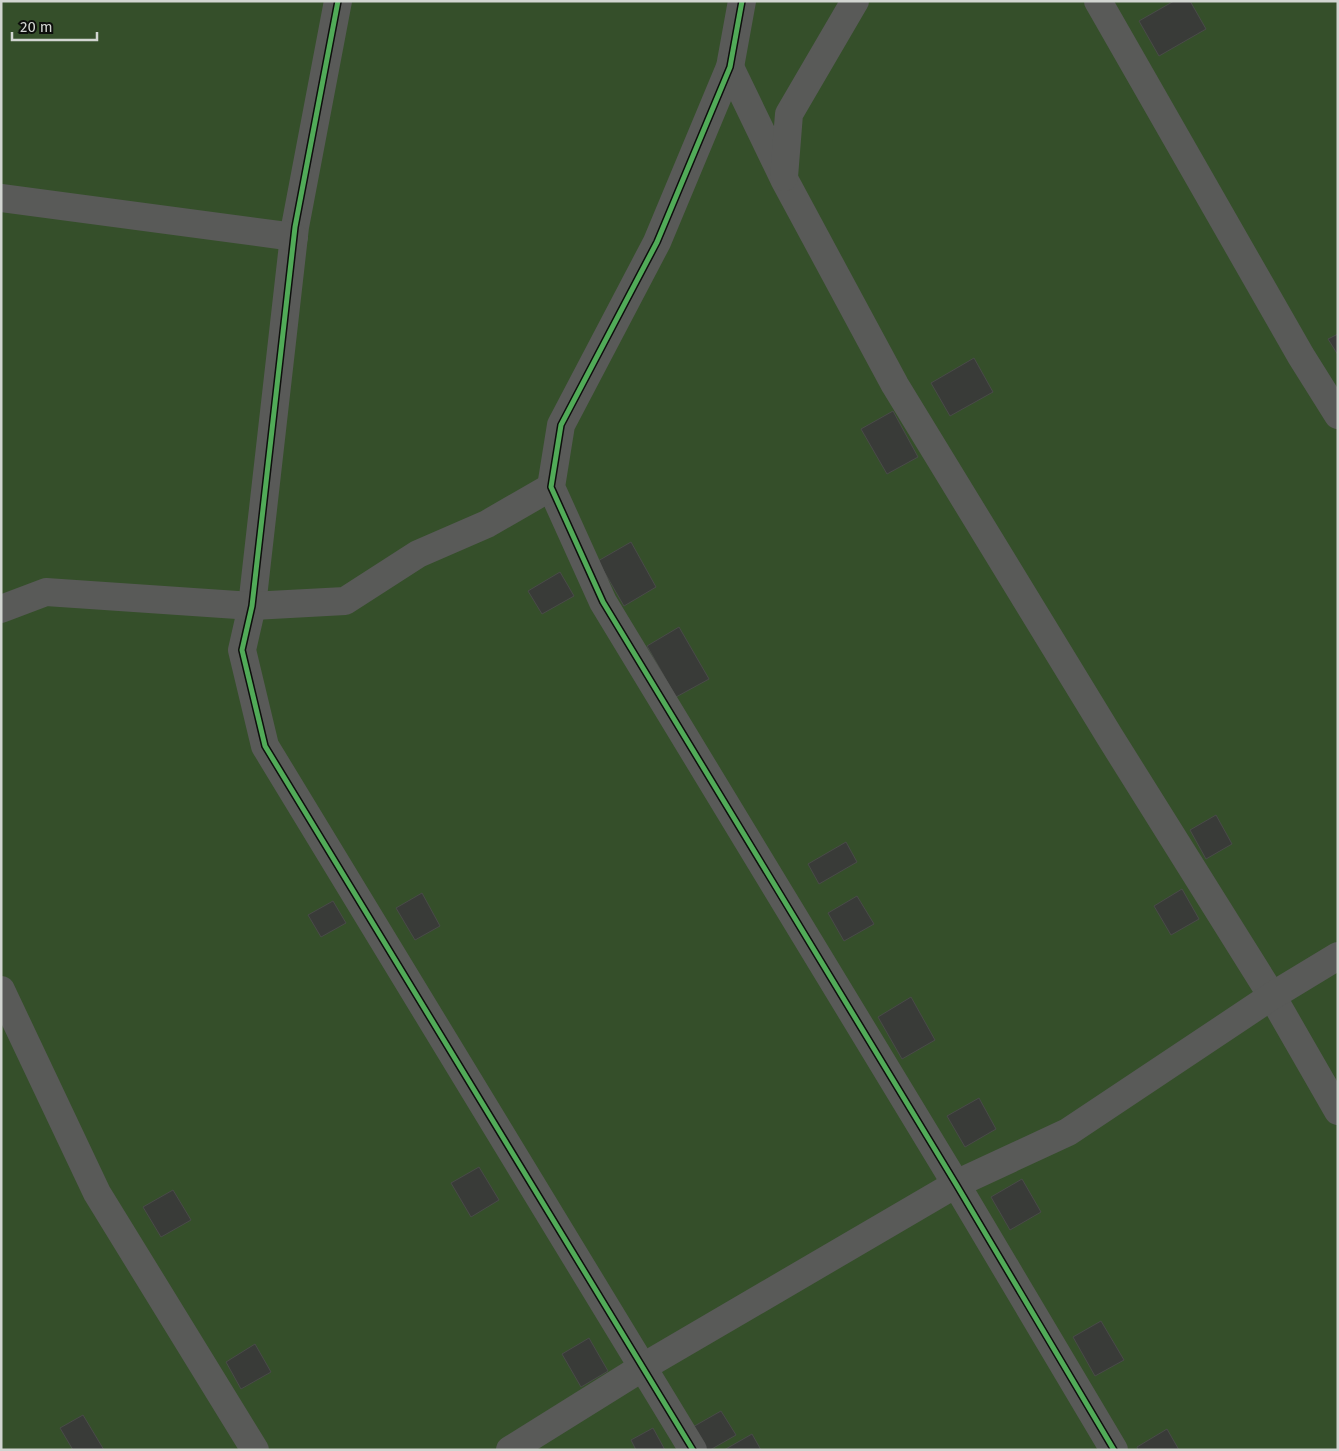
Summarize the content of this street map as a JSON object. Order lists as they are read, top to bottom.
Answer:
{
  "scale_bar": "20 m"
}
